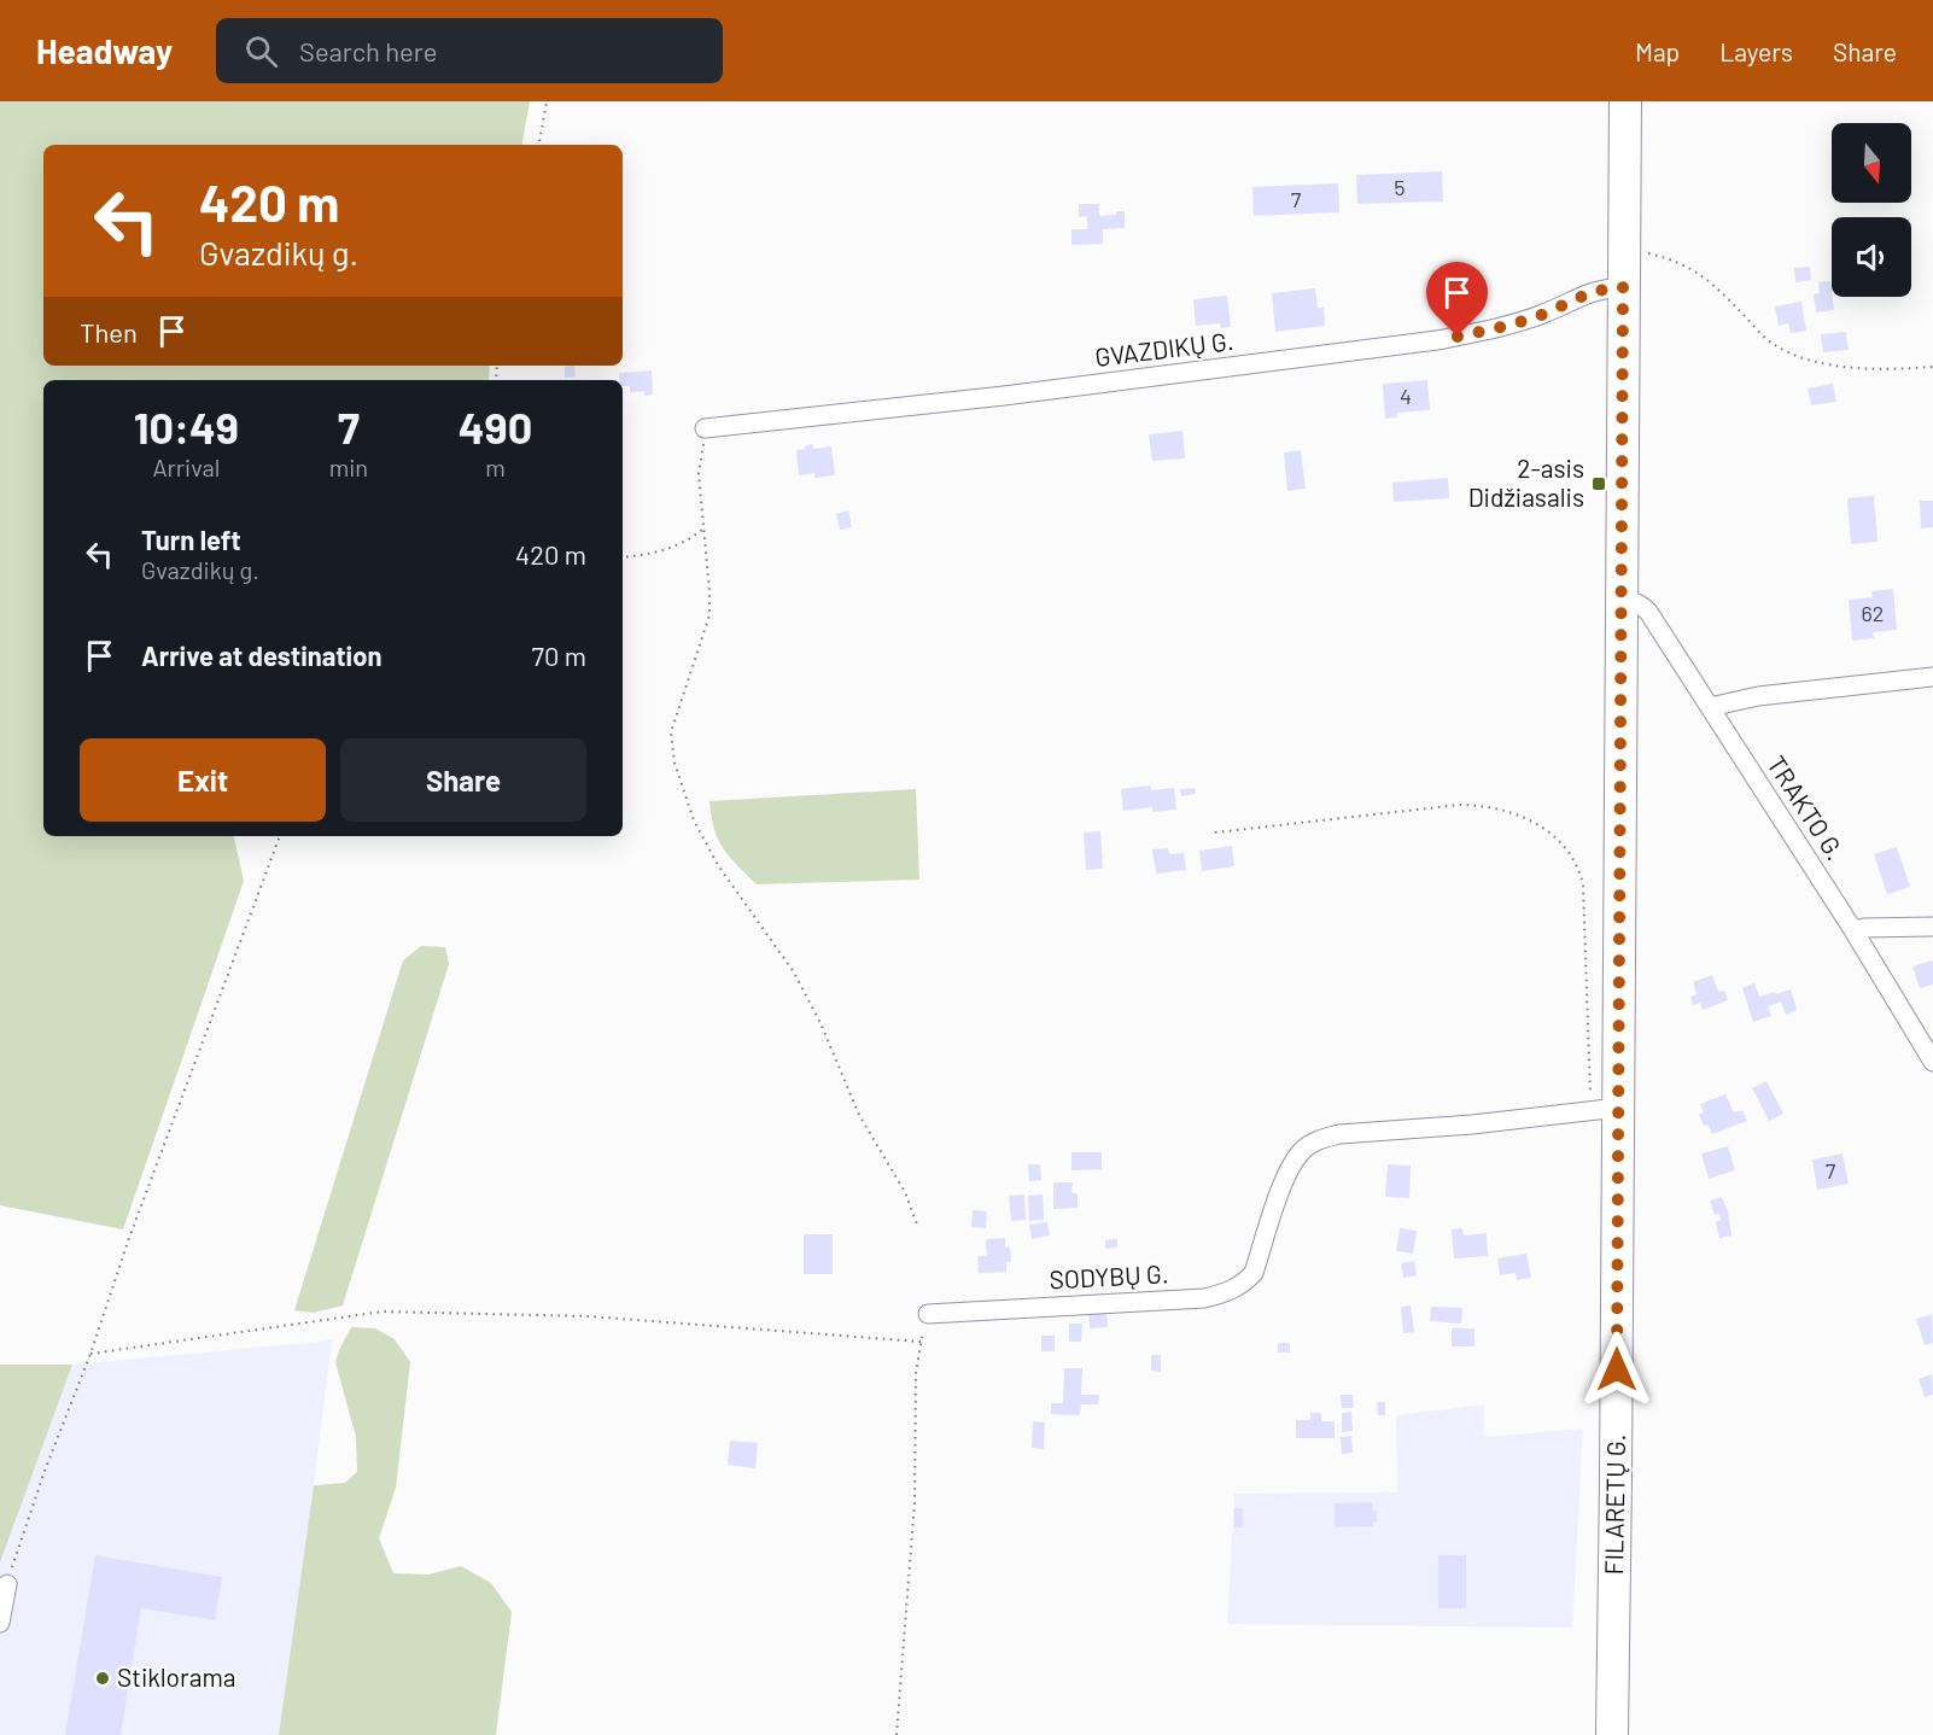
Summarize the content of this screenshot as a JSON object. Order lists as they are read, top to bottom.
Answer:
{
  "streets": {
    "main road": ["FILARETŲ G."],
    "street": ["GVAZDIKŲ G.", "TRAKTO G.", "SODYBŲ G."]
  },
  "crossings": [
    ["GVAZDIKŲ G.", "FILARETŲ G."],
    ["TRAKTO G.", "FILARETŲ G."],
    ["SODYBŲ G.", "FILARETŲ G."]
  ],
  "places": {
    "transit": ["2-asis Didžiasalis"],
    "other": ["Stiklorama"]
  },
  "house_numbers": [
    "5",
    "7",
    "4",
    "62",
    "7"
  ],
  "north": "bottom",
  "page": {
    "header": "Headway",
    "search": "Search here",
    "nav": ["Map", "Layers", "Share"],
    "turn": ["420 m", "Gvazdikų g."],
    "then": "Then",
    "eta": [
      "10:49",
      "Arrival",
      "7",
      "min",
      "490",
      "m"
    ],
    "list": [
      {
        "name": "Turn left",
        "note": "Gvazdikų g.",
        "value": "420 m"
      },
      {
        "name": "Arrive at destination",
        "value": "70 m"
      }
    ],
    "buttons": ["Exit", "Share"]
  }
}
